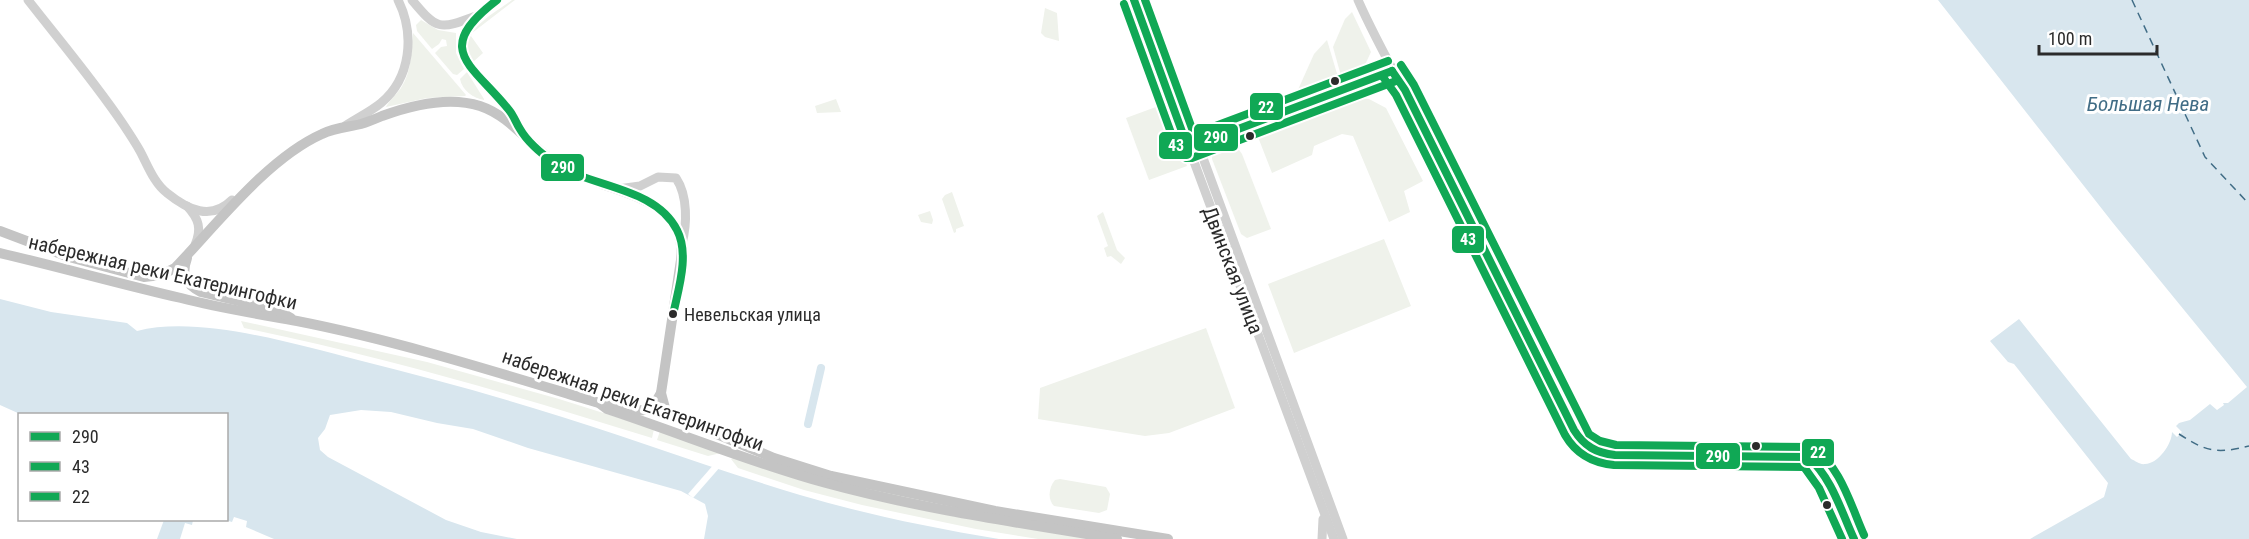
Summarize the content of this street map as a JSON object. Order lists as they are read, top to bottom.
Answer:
{
  "streets": {
    "main road": ["набережная реки Екатерингофки"],
    "street": ["Двинская улица"]
  },
  "water": ["Большая Нева"],
  "places": ["Невельская улица"],
  "lines": ["transit line 290", "transit line 22", "transit line 43"],
  "legend": ["290", "43", "22"],
  "scale_bar": "100 m"
}
